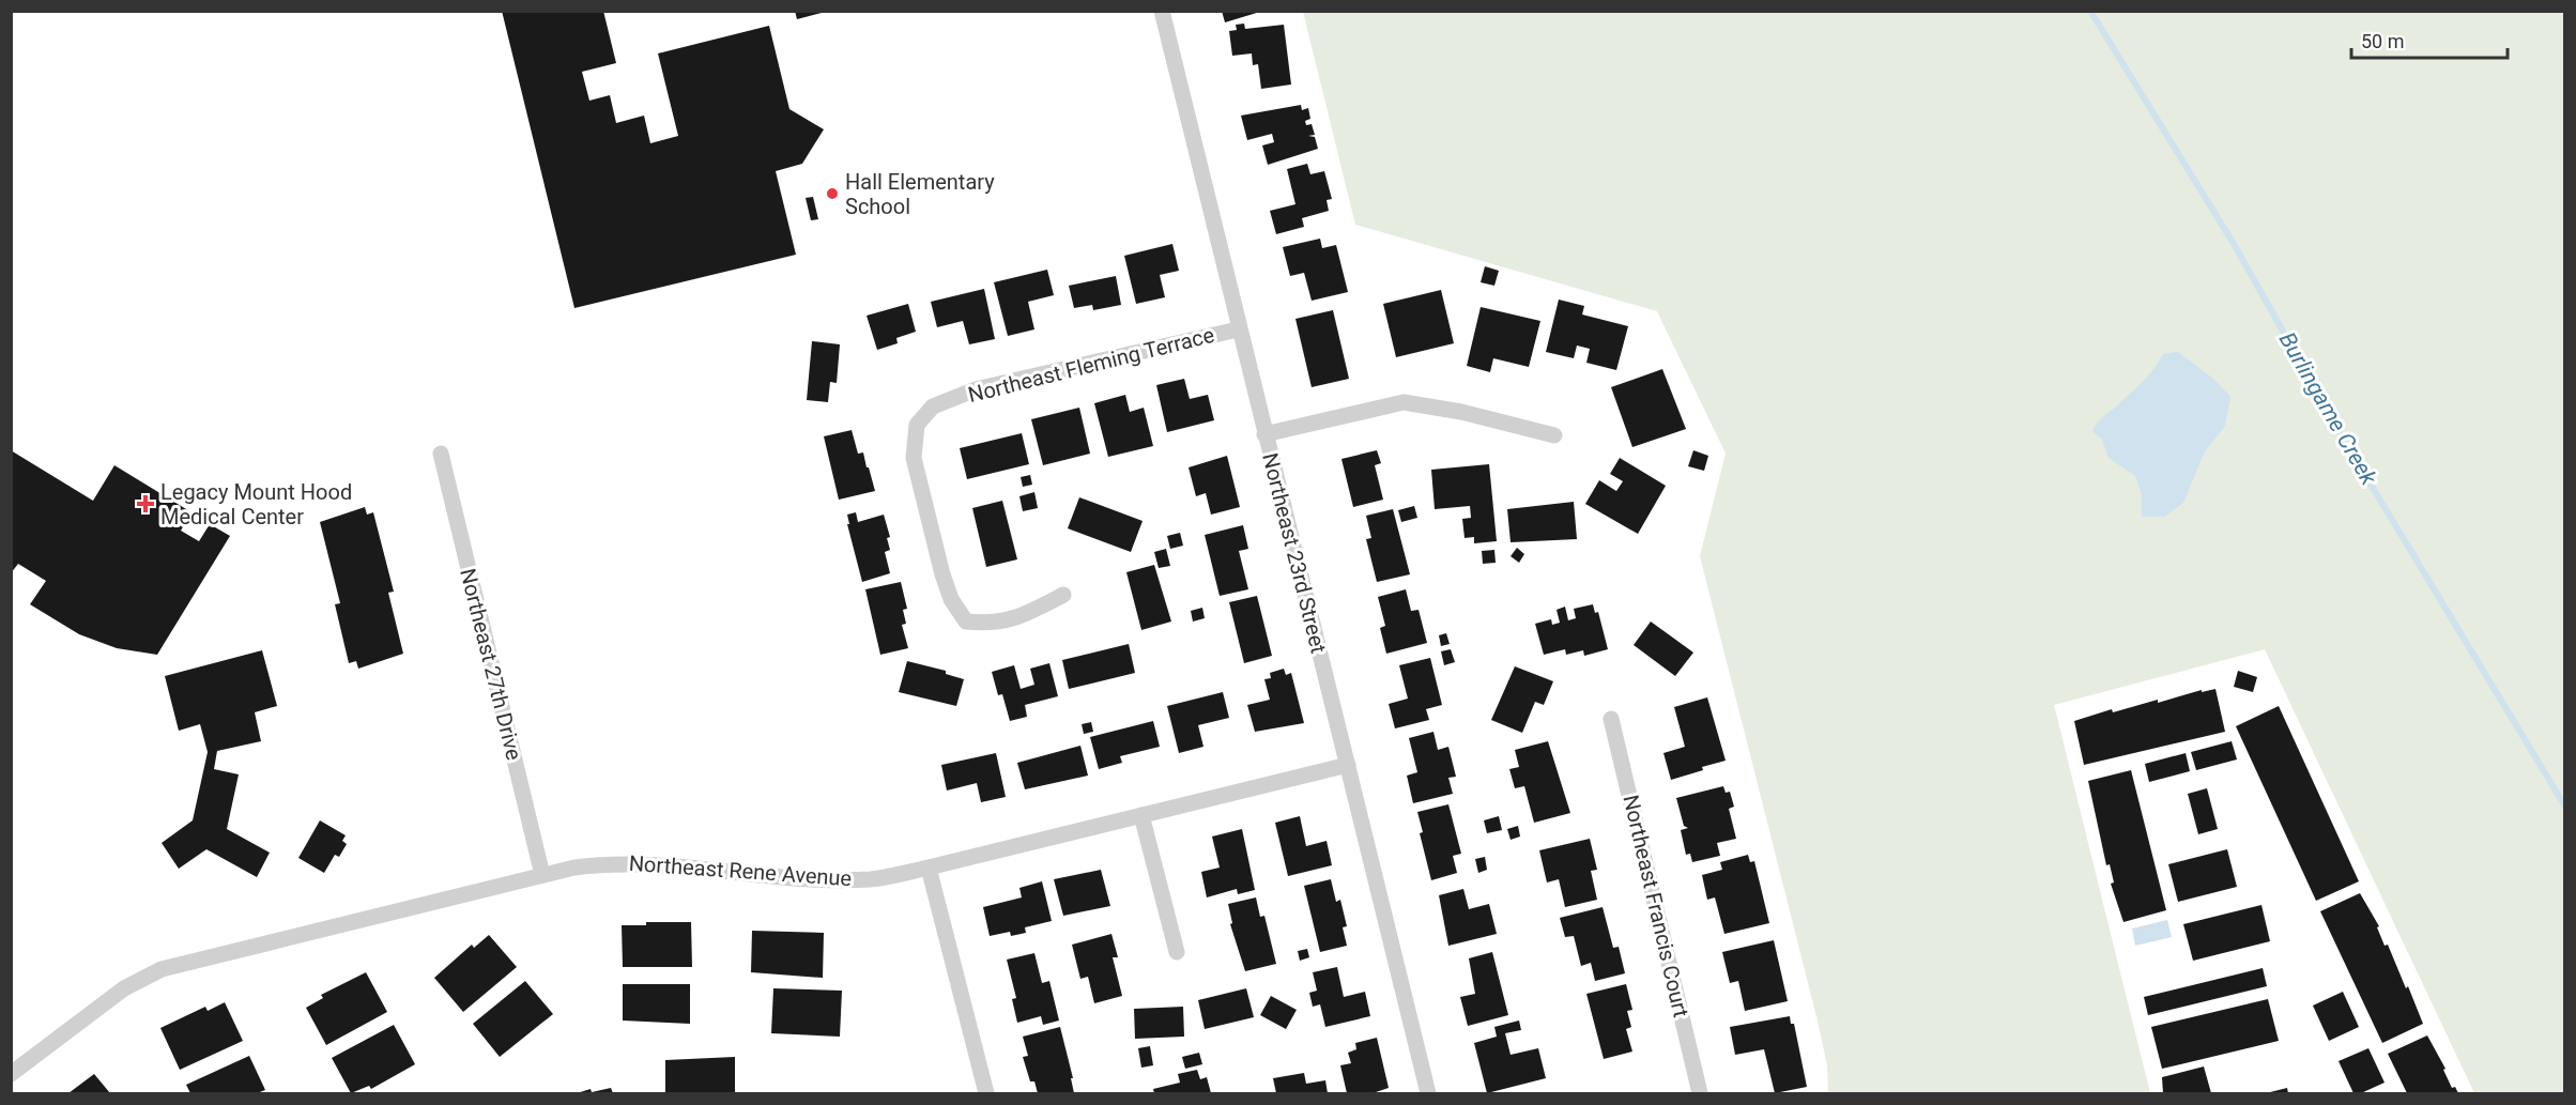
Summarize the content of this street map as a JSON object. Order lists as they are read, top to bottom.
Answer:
{
  "streets": {
    "street": [
      "Northeast Fleming Terrace",
      "Northeast 23rd Street",
      "Northeast 27th Drive",
      "Northeast Rene Avenue",
      "Northeast Francis Court"
    ]
  },
  "crossings": [
    ["Northeast Fleming Terrace", "Northeast 23rd Street"],
    ["Northeast 23rd Street", "Northeast Rene Avenue"],
    ["Northeast 27th Drive", "Northeast Rene Avenue"]
  ],
  "water": ["Burlingame Creek"],
  "places": {
    "other": ["Hall Elementary School"],
    "health": ["Legacy Mount Hood Medical Center"]
  },
  "scale_bar": "50 m"
}
